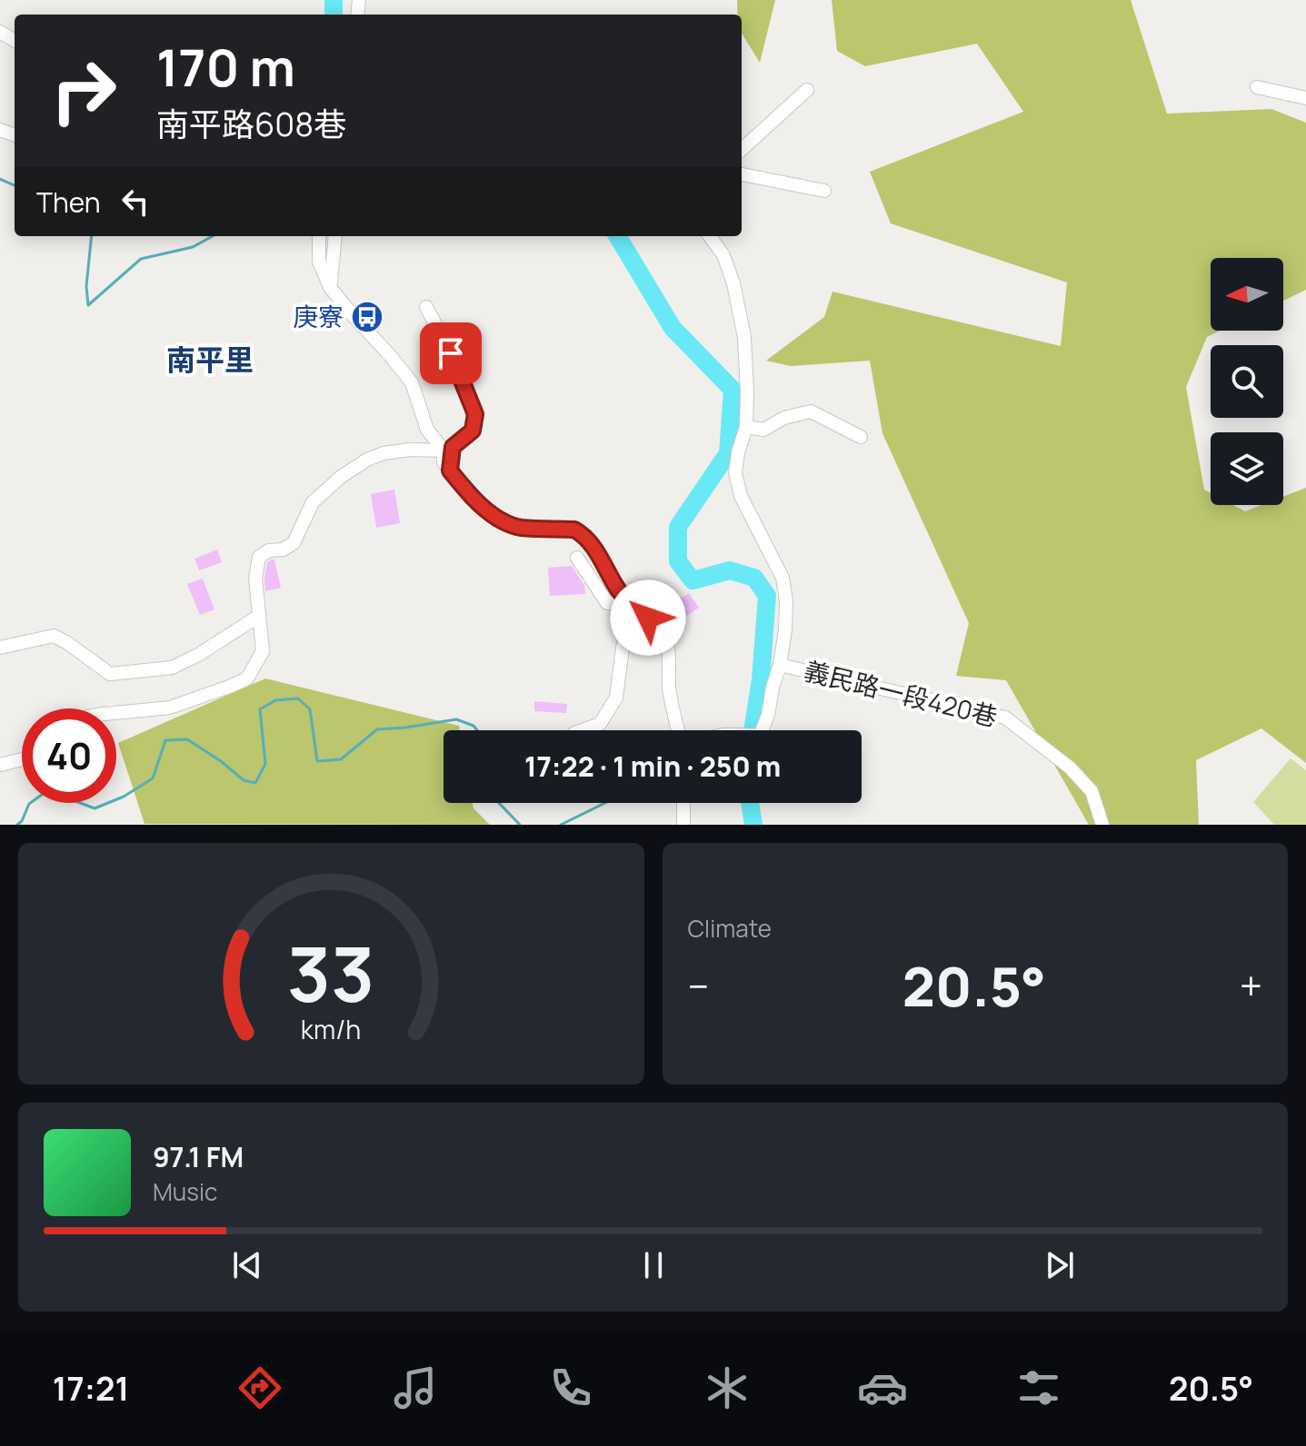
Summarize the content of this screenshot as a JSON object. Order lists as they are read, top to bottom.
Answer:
{
  "streets": {
    "street": ["義民路一段420巷"]
  },
  "districts": ["南平里"],
  "places": {
    "bus stop": ["庚寮"]
  },
  "north": "left",
  "page": {
    "turn": ["170 m", "南平路608巷"],
    "then": "Then",
    "limit": "40",
    "trip": "17:22 · 1 min · 250 m",
    "tile": "Climate",
    "heat": ["−", "20.5°", "+"],
    "song": ["97.1 FM", "Music"],
    "tabs": ["17:21", "20.5°"],
    "gauge": ["33", "km/h"]
  }
}
